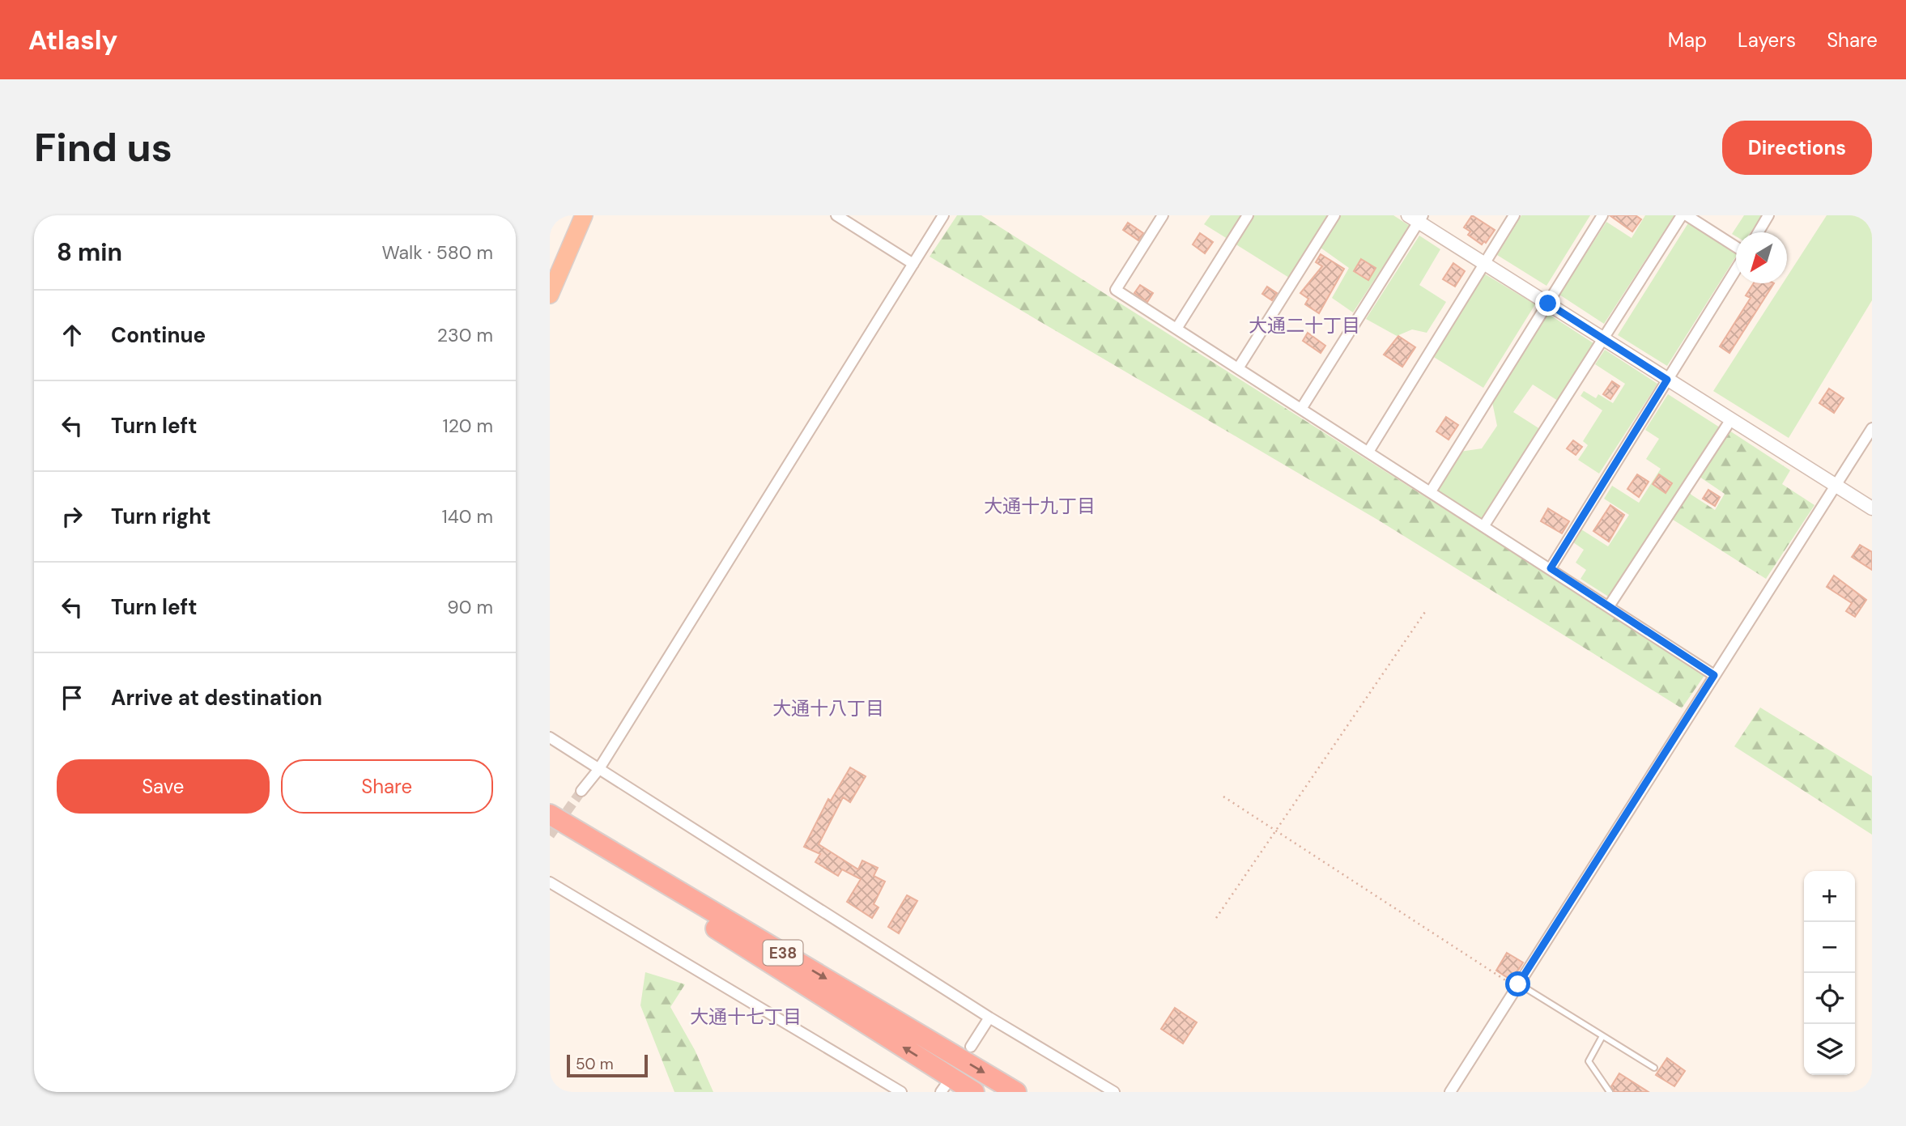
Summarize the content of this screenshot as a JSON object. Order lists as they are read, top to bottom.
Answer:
{
  "streets": {
    "highway": ["E38"]
  },
  "districts": [
    "大通二十丁目",
    "大通十九丁目",
    "大通十八丁目",
    "大通十七丁目"
  ],
  "scale_bar": "50 m",
  "north": "bottom left",
  "page": {
    "header": "Atlasly",
    "nav": ["Map", "Layers", "Share"],
    "buttons": [
      "Directions",
      ["Save", "Share"]
    ],
    "title": "Find us",
    "heading": ["8 min", "Walk · 580 m"],
    "list": [
      ["Continue", "230 m"],
      ["Turn left", "120 m"],
      ["Turn right", "140 m"],
      ["Turn left", "90 m"],
      "Arrive at destination"
    ],
    "map_buttons": ["+", "−"],
    "scale": "50 m"
  }
}
